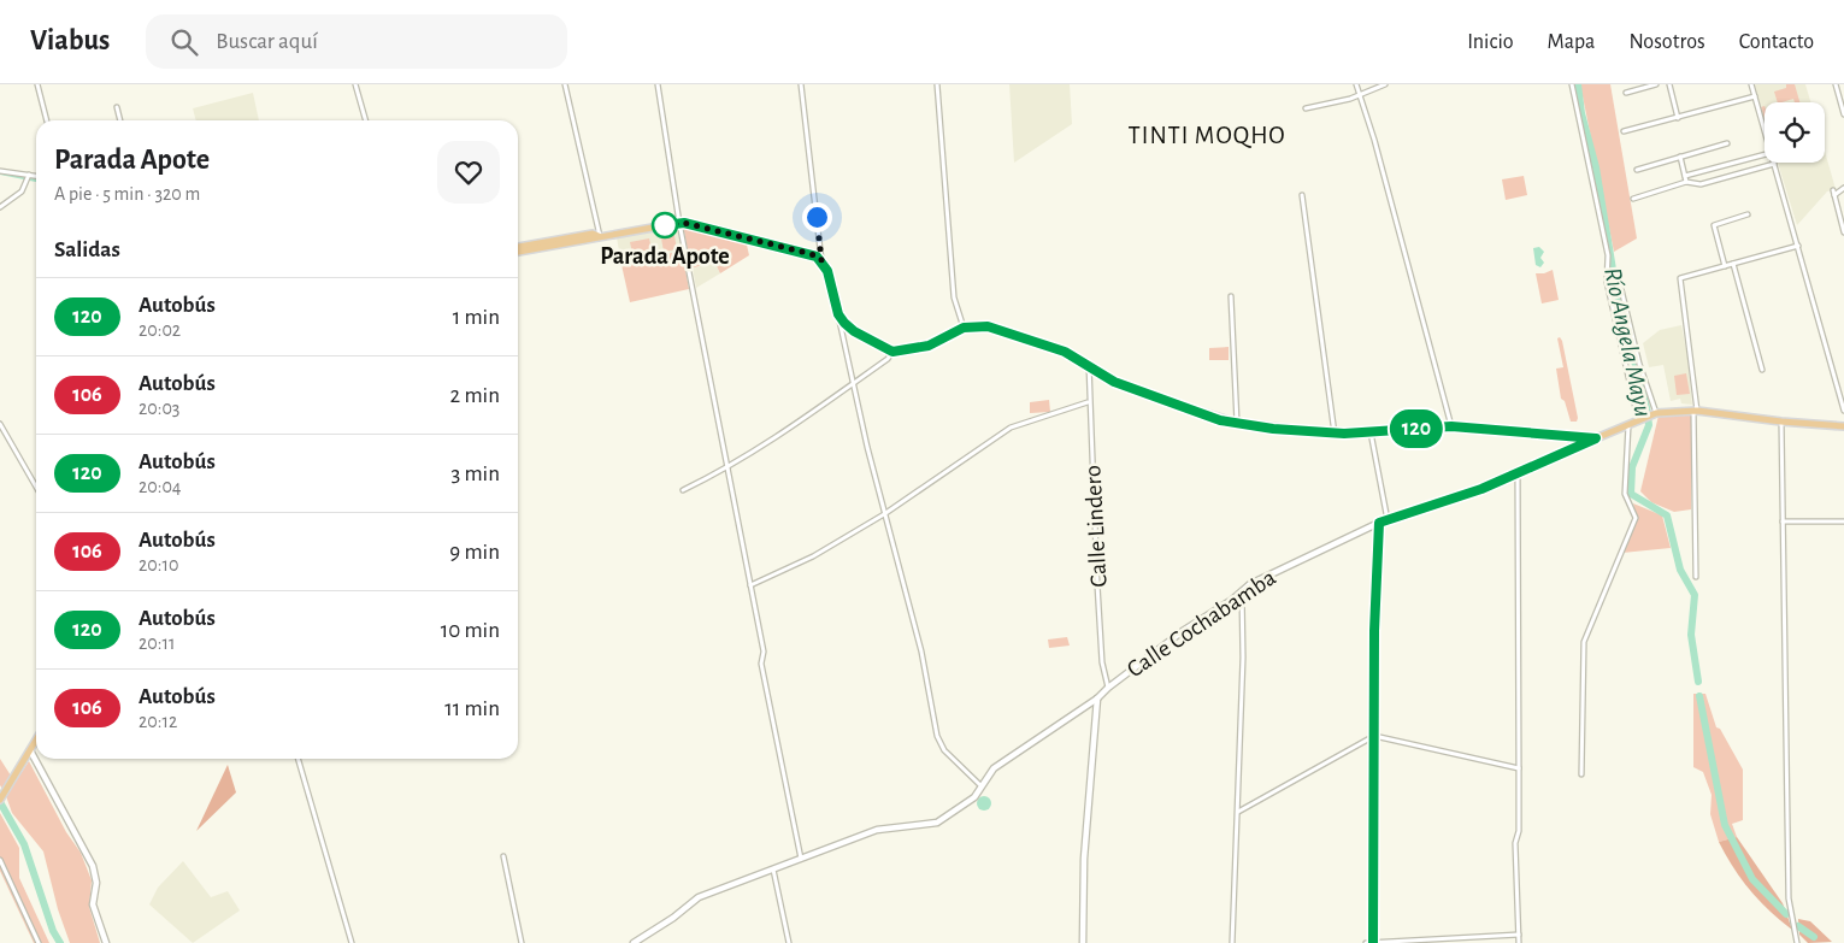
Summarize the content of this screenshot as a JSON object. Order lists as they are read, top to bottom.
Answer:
{
  "streets": {
    "main road": ["Calle Cochabamba"],
    "street": ["Calle Lindero"]
  },
  "crossings": [
    ["Calle Lindero", "Calle Cochabamba"]
  ],
  "districts": ["TINTI MOQHO"],
  "water": ["Río Angela Mayu"],
  "places": ["Parada Apote"],
  "lines": ["bus line 120"],
  "page": {
    "header": "Viabus",
    "search": "Buscar aquí",
    "nav": [
      "Inicio",
      "Mapa",
      "Nosotros",
      "Contacto"
    ],
    "on_map": "120",
    "heading": [
      ["Parada Apote", "A pie · 5 min · 320 m"],
      "Salidas"
    ],
    "list": [
      {
        "mark": "120",
        "name": "Autobús",
        "note": "20:02",
        "value": "1 min"
      },
      {
        "mark": "106",
        "name": "Autobús",
        "note": "20:03",
        "value": "2 min"
      },
      {
        "mark": "120",
        "name": "Autobús",
        "note": "20:04",
        "value": "3 min"
      },
      {
        "mark": "106",
        "name": "Autobús",
        "note": "20:10",
        "value": "9 min"
      },
      {
        "mark": "120",
        "name": "Autobús",
        "note": "20:11",
        "value": "10 min"
      },
      {
        "mark": "106",
        "name": "Autobús",
        "note": "20:12",
        "value": "11 min"
      }
    ]
  }
}
